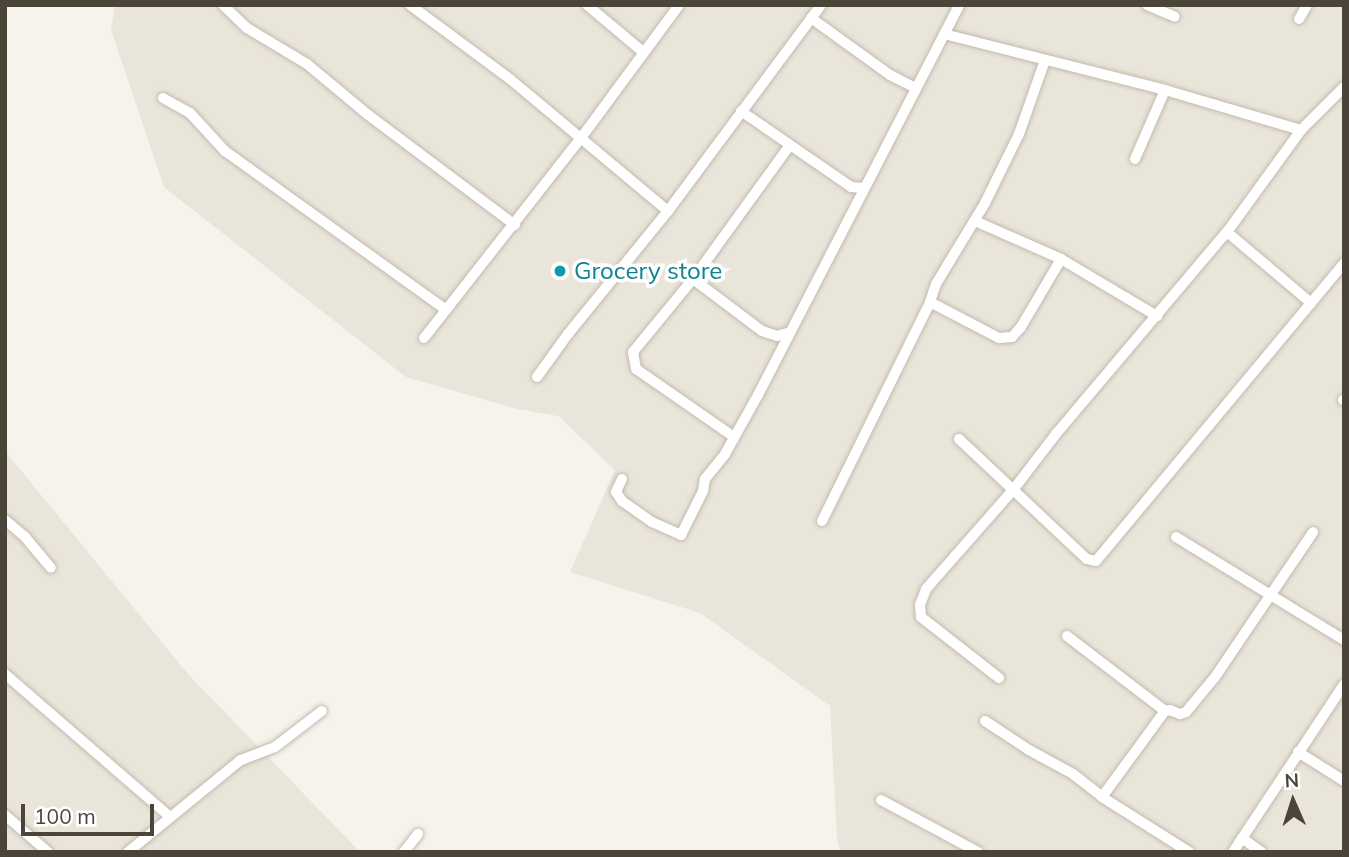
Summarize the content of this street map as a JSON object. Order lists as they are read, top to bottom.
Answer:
{
  "places": ["Grocery store"],
  "scale_bar": "100 m",
  "north": "top"
}
